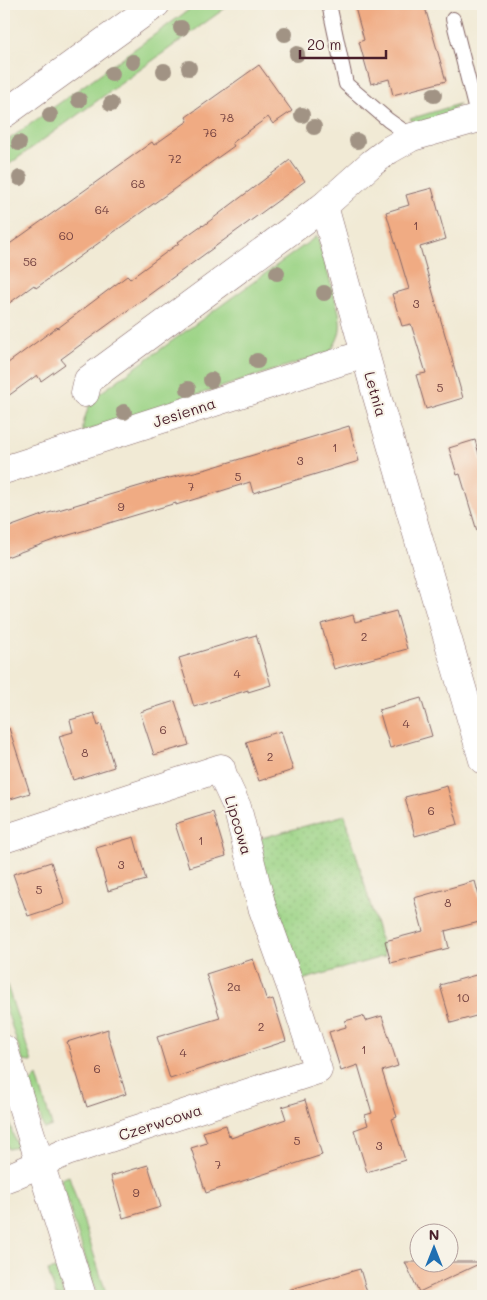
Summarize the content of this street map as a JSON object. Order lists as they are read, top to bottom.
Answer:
{
  "streets": {
    "street": [
      "Letnia",
      "Jesienna",
      "Lipcowa",
      "Czerwcowa"
    ]
  },
  "crossings": [
    ["Letnia", "Jesienna"],
    ["Lipcowa", "Czerwcowa"]
  ],
  "house_numbers": [
    "78",
    "76",
    "72",
    "68",
    "64",
    "1",
    "60",
    "56",
    "3",
    "5",
    "1",
    "3",
    "5",
    "7",
    "9",
    "2",
    "4",
    "4",
    "6",
    "8",
    "2",
    "6",
    "1",
    "3",
    "5",
    "8",
    "2a",
    "10",
    "2",
    "1",
    "4",
    "6",
    "5",
    "3",
    "7",
    "9"
  ],
  "scale_bar": "20 m",
  "north": "top"
}
